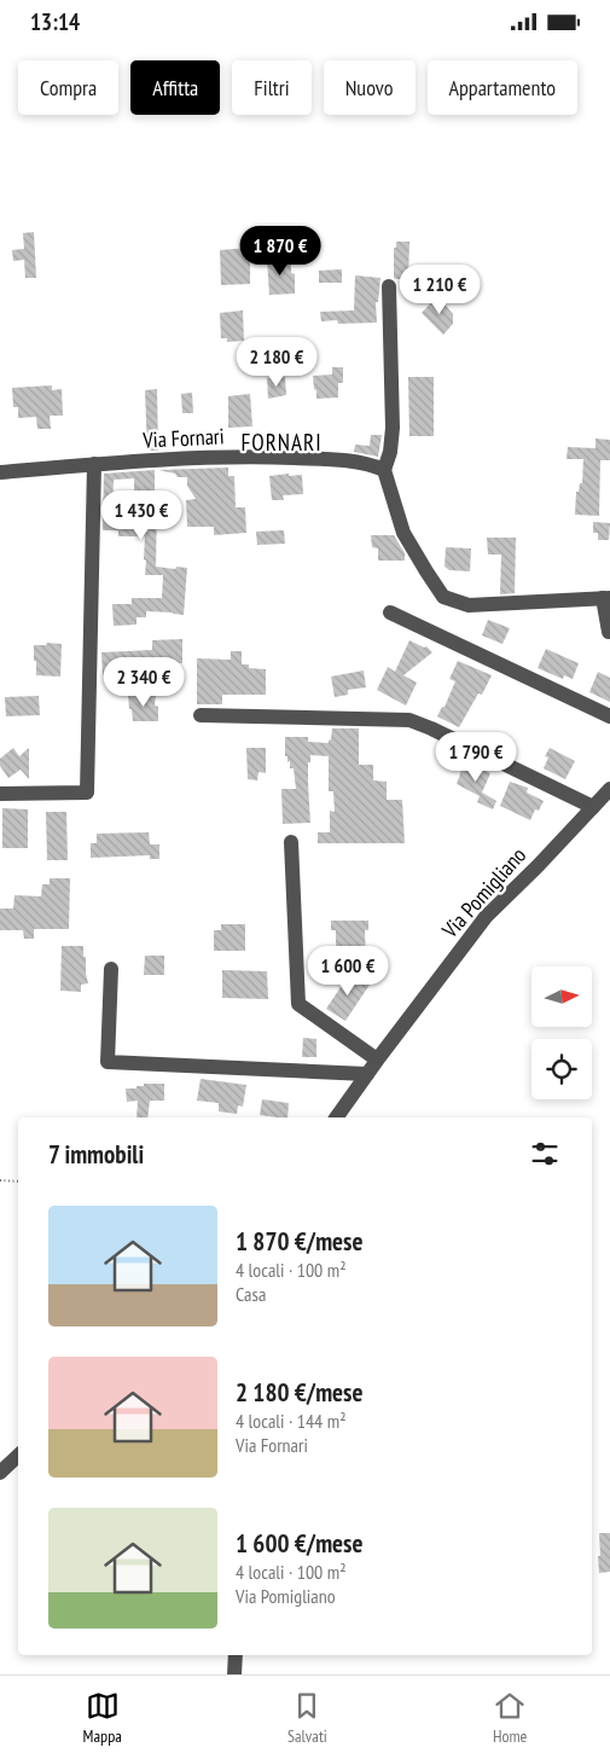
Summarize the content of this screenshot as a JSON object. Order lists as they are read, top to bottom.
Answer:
{
  "streets": {
    "street": ["Via Fornari", "Via Pomigliano"]
  },
  "districts": ["FORNARI"],
  "north": "right",
  "page": {
    "status": "13:14",
    "chip": [
      "Compra",
      "Affitta",
      "Filtri",
      "Nuovo",
      "Appartamento"
    ],
    "price": [
      "1 870 €",
      "1 210 €",
      "2 180 €",
      "1 430 €",
      "2 340 €",
      "1 790 €",
      "1 600 €"
    ],
    "heading": "7 immobili",
    "list": [
      {
        "name": "1 870 €/mese",
        "note": "4 locali · 100 m² · Casa"
      },
      {
        "name": "2 180 €/mese",
        "note": "4 locali · 144 m² · Via Fornari"
      },
      {
        "name": "1 600 €/mese",
        "note": "4 locali · 100 m² · Via Pomigliano"
      }
    ],
    "tabs": ["Mappa", "Salvati", "Home"]
  }
}
